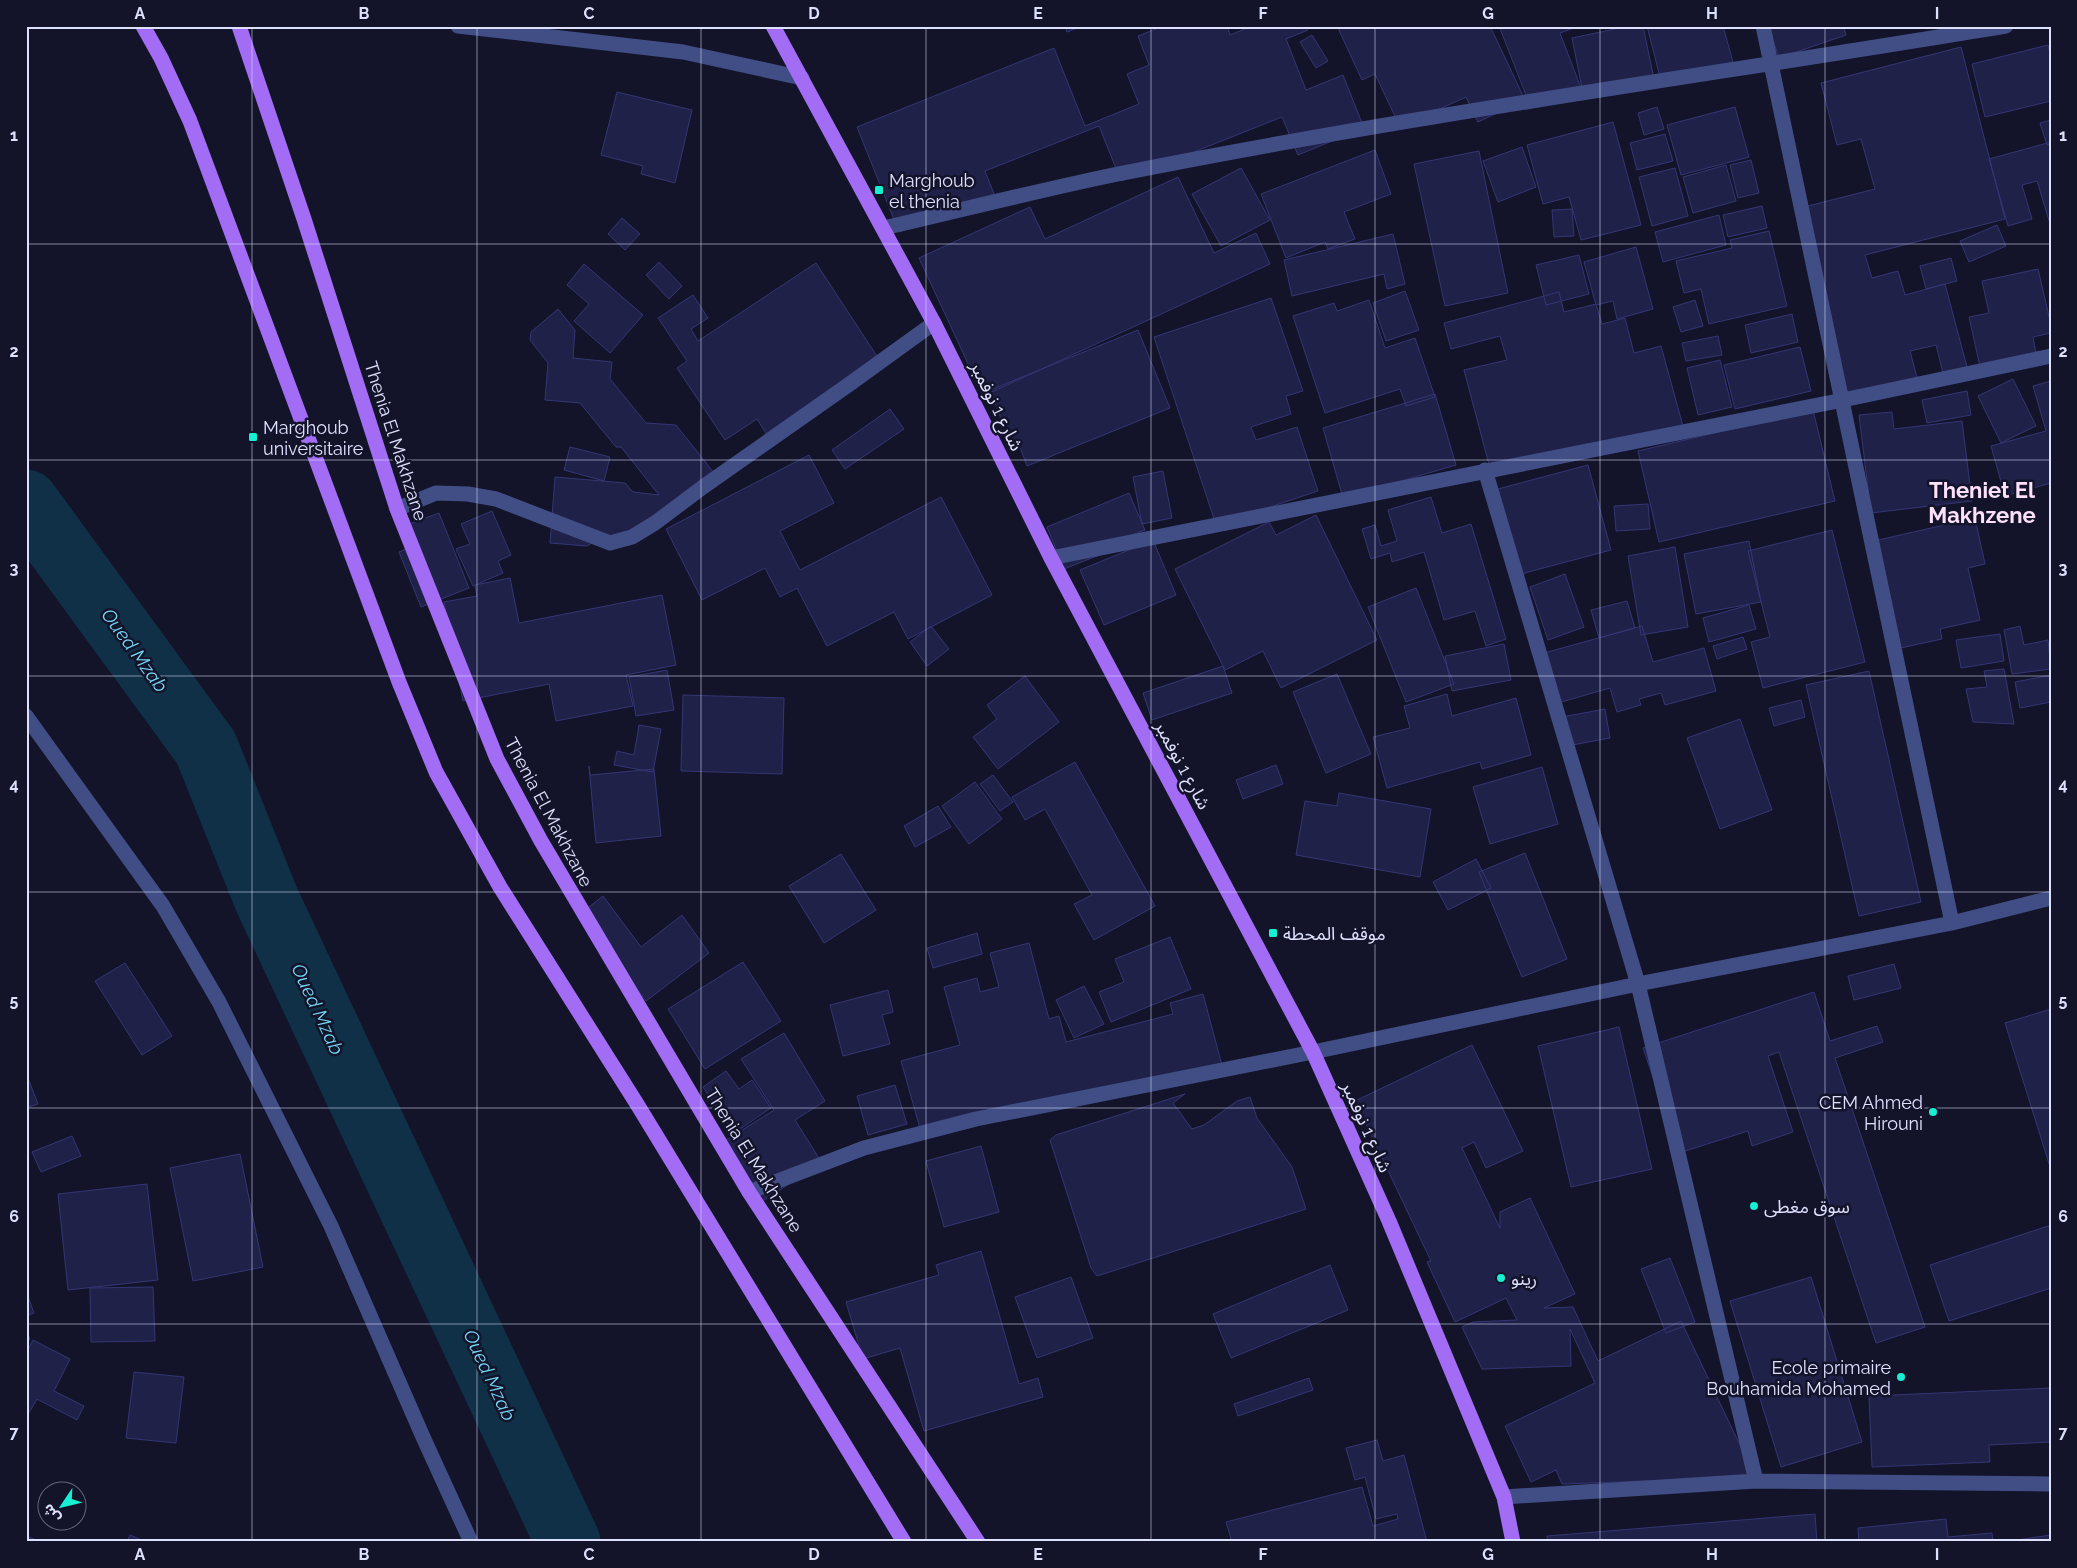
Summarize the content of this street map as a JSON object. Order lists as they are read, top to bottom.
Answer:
{
  "streets": {
    "main road": ["شارع 1 نوفمبر", "Thenia El Makhzane"]
  },
  "districts": ["Theniet El Makhzene"],
  "water": ["Oued Mzab"],
  "places": {
    "transit": ["Marghoub el thenia", "Marghoub universitaire", "موقف المحطة"],
    "other": [
      "CEM Ahmed Hirouni",
      "سوق مغطى",
      "رينو",
      "Ecole primaire Bouhamida Mohamed"
    ]
  },
  "north": "bottom left",
  "grid": {
    "columns": [
      "A",
      "B",
      "C",
      "D",
      "E",
      "F",
      "G",
      "H",
      "I"
    ],
    "rows": [
      "1",
      "2",
      "3",
      "4",
      "5",
      "6",
      "7"
    ]
  }
}
